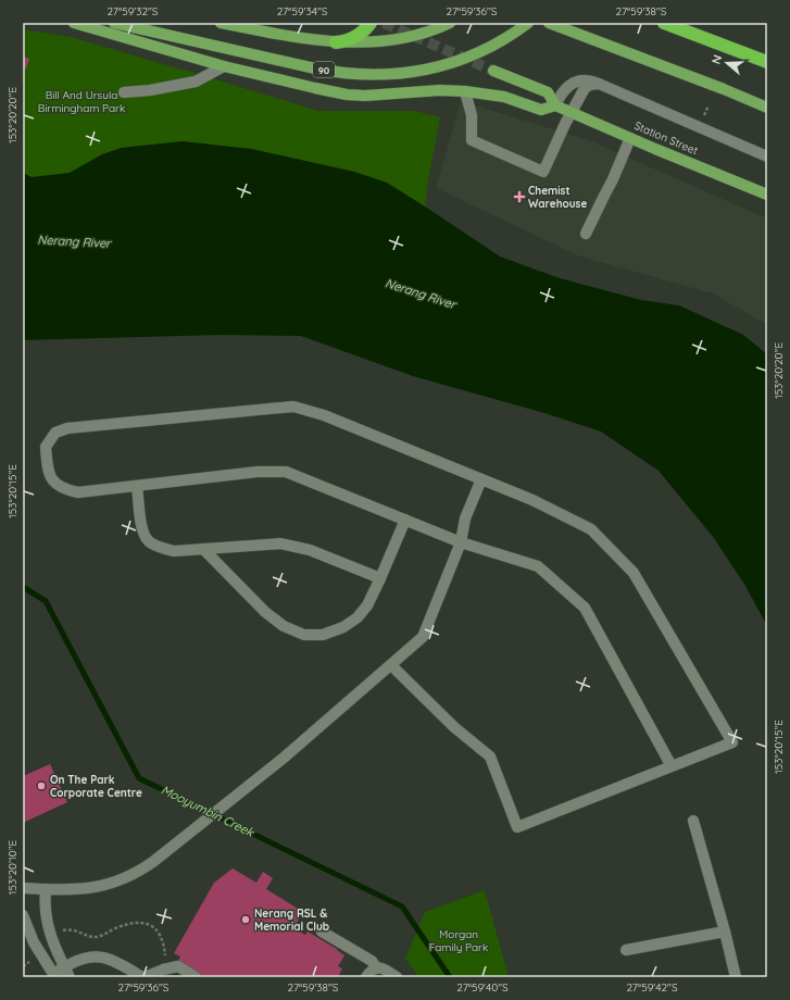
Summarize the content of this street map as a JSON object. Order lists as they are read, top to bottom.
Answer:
{
  "streets": {
    "main road": ["90", "Station Street"]
  },
  "water": ["Nerang River", "Mooyumbin Creek"],
  "parks": ["Bill And Ursula Birmingham Park", "Morgan Family Park"],
  "places": {
    "health": ["Chemist Warehouse"],
    "other": ["On The Park Corporate Centre", "Nerang RSL & Memorial Club"]
  },
  "north": "left",
  "coordinates": [
    "27°59'32\"S",
    "27°59'34\"S",
    "27°59'36\"S",
    "27°59'38\"S",
    "153°20'20\"E",
    "153°20'15\"E",
    "153°20'10\"E",
    "27°59'40\"S",
    "27°59'42\"S"
  ]
}
